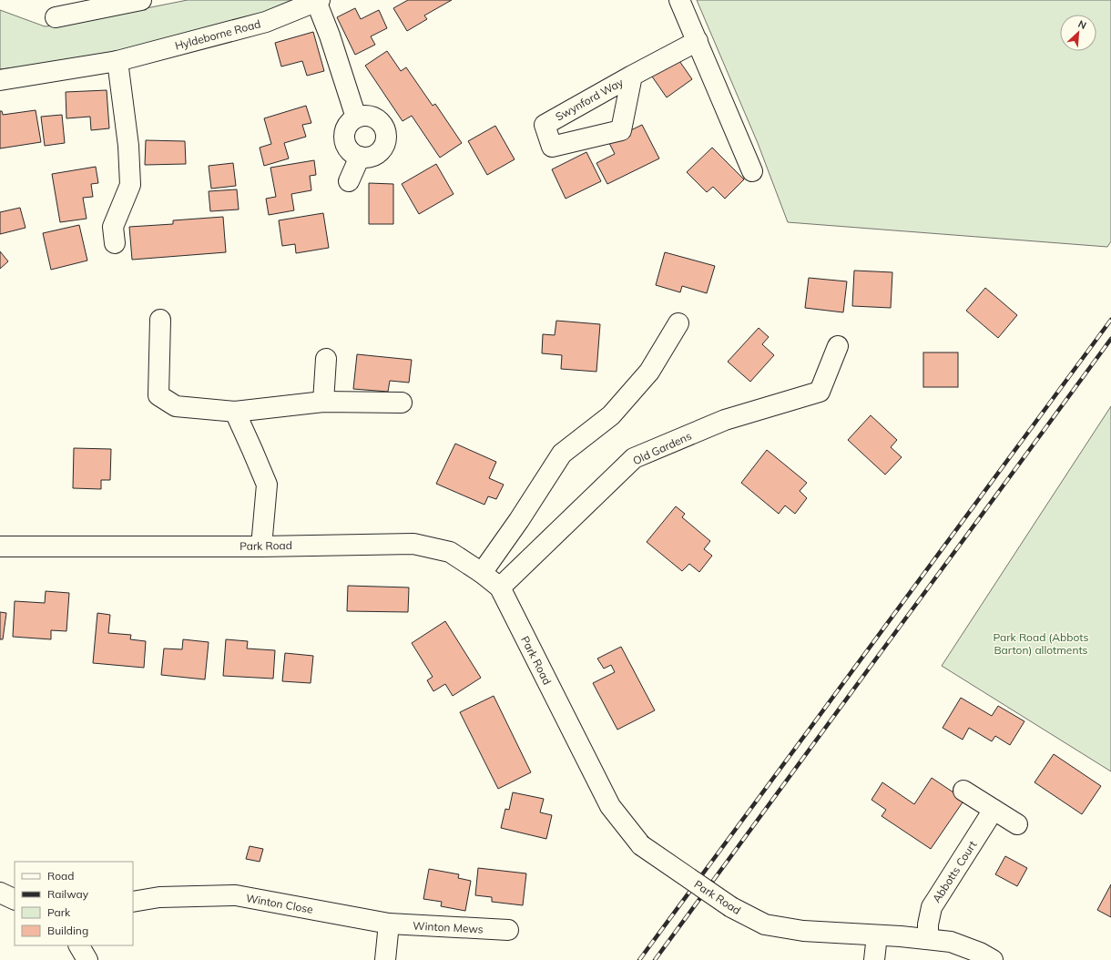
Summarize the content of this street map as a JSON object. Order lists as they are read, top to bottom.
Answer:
{
  "streets": {
    "street": [
      "Hyldeborne Road",
      "Swynford Way",
      "Old Gardens",
      "Park Road",
      "Abbotts Court",
      "Winton Close",
      "Winton Mews"
    ]
  },
  "crossings": [
    ["Old Gardens", "Park Road"],
    ["Park Road", "Abbotts Court"],
    ["Winton Close", "Winton Mews"]
  ],
  "parks": ["Park Road (Abbots Barton) allotments"],
  "legend": [
    "Road",
    "Railway",
    "Park",
    "Building"
  ],
  "north": "top right"
}
